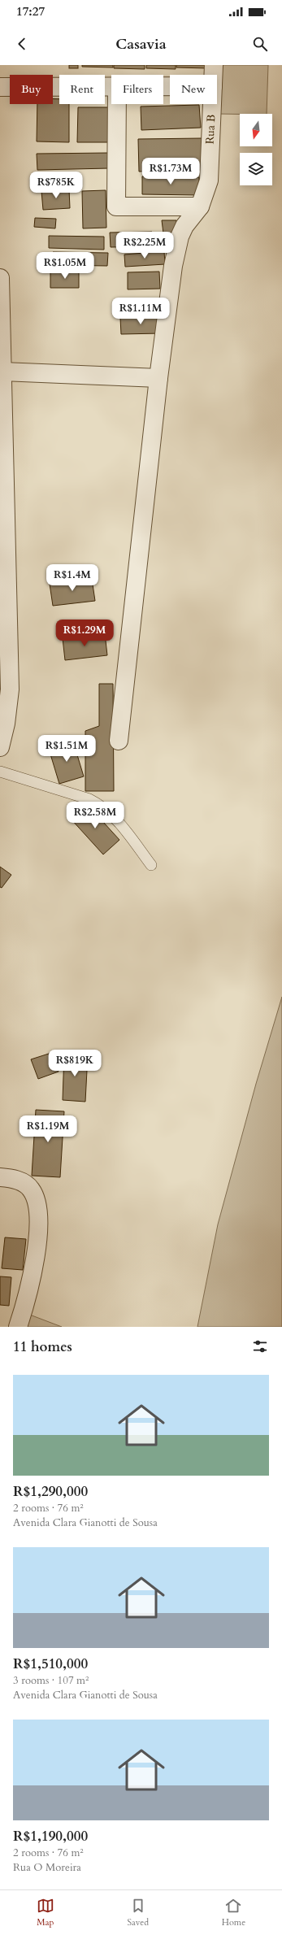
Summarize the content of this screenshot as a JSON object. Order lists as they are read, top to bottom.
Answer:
{
  "streets": {
    "street": ["Rua B"]
  },
  "north": "bottom",
  "page": {
    "status": "17:27",
    "header": "Casavia",
    "chip": [
      "Buy",
      "Rent",
      "Filters",
      "New"
    ],
    "price": [
      "R$1.73M",
      "R$785K",
      "R$2.25M",
      "R$1.05M",
      "R$1.11M",
      "R$1.4M",
      "R$1.29M",
      "R$1.51M",
      "R$2.58M",
      "R$819K",
      "R$1.19M"
    ],
    "heading": "11 homes",
    "list": [
      {
        "name": "R$1,290,000",
        "note": "2 rooms · 76 m² · Avenida Clara Gianotti de Sousa"
      },
      {
        "name": "R$1,510,000",
        "note": "3 rooms · 107 m² · Avenida Clara Gianotti de Sousa"
      },
      {
        "name": "R$1,190,000",
        "note": "2 rooms · 76 m² · Rua O Moreira"
      }
    ],
    "tabs": ["Map", "Saved", "Home"]
  }
}
